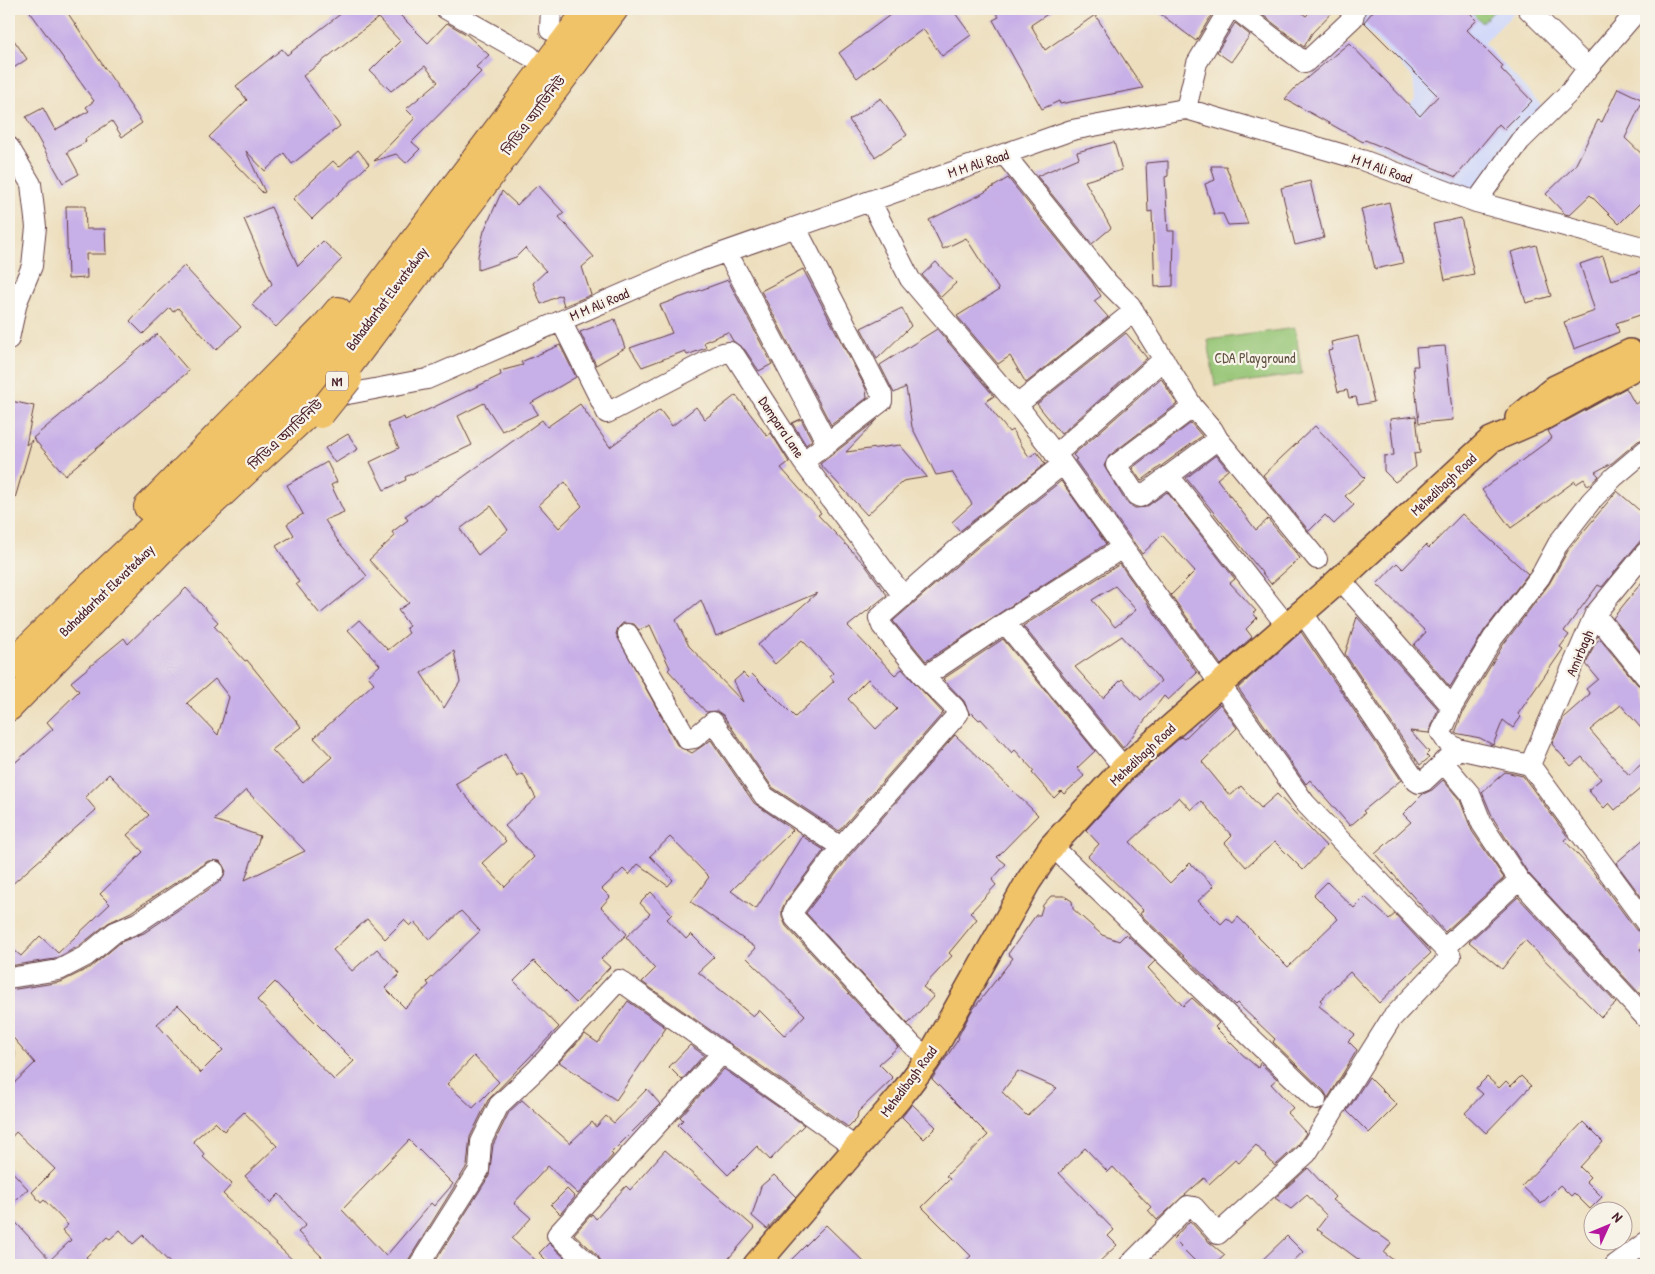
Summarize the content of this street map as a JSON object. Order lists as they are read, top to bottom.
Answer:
{
  "streets": {
    "highway": ["সিডিএ অ্যাভিনিউ", "Bahaddarhat Elevatedway", "N1"],
    "main road": ["Mehedibagh Road"],
    "street": ["M M Ali Road", "Dampara Lane", "Amirbagh"]
  },
  "crossings": [
    ["সিডিএ অ্যাভিনিউ", "M M Ali Road"],
    ["M M Ali Road", "Dampara Lane"]
  ],
  "parks": ["CDA Playground"],
  "north": "top right"
}
